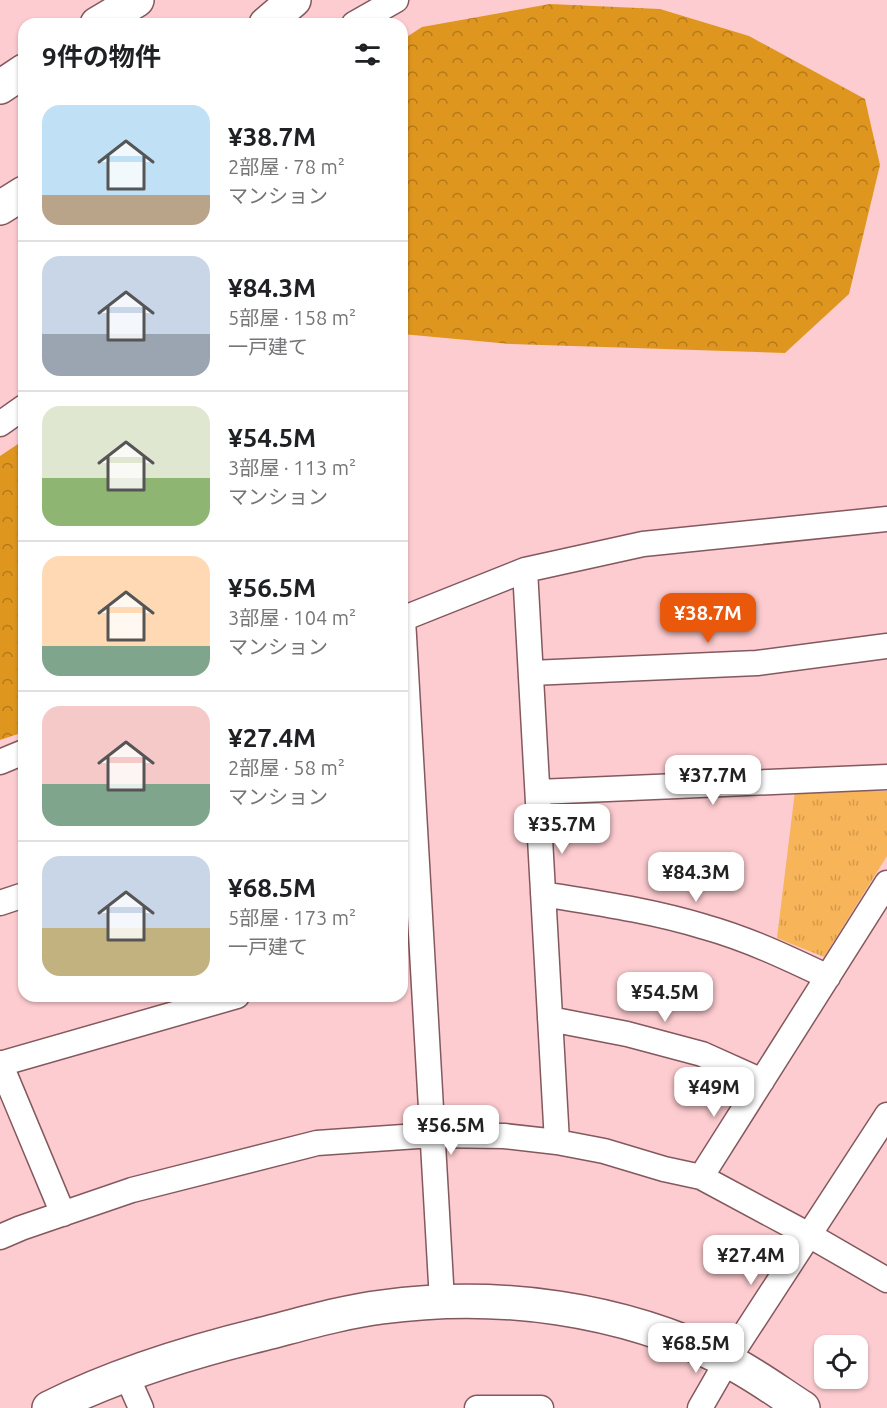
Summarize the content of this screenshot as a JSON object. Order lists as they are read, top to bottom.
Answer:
{
  "page": {
    "heading": "9件の物件",
    "list": [
      {
        "name": "¥38.7M",
        "note": "2部屋 · 78 m² · マンション"
      },
      {
        "name": "¥84.3M",
        "note": "5部屋 · 158 m² · 一戸建て"
      },
      {
        "name": "¥54.5M",
        "note": "3部屋 · 113 m² · マンション"
      },
      {
        "name": "¥56.5M",
        "note": "3部屋 · 104 m² · マンション"
      },
      {
        "name": "¥27.4M",
        "note": "2部屋 · 58 m² · マンション"
      },
      {
        "name": "¥68.5M",
        "note": "5部屋 · 173 m² · 一戸建て"
      }
    ],
    "price": [
      "¥38.7M",
      "¥37.7M",
      "¥35.7M",
      "¥84.3M",
      "¥54.5M",
      "¥49M",
      "¥56.5M",
      "¥27.4M",
      "¥68.5M"
    ]
  }
}
